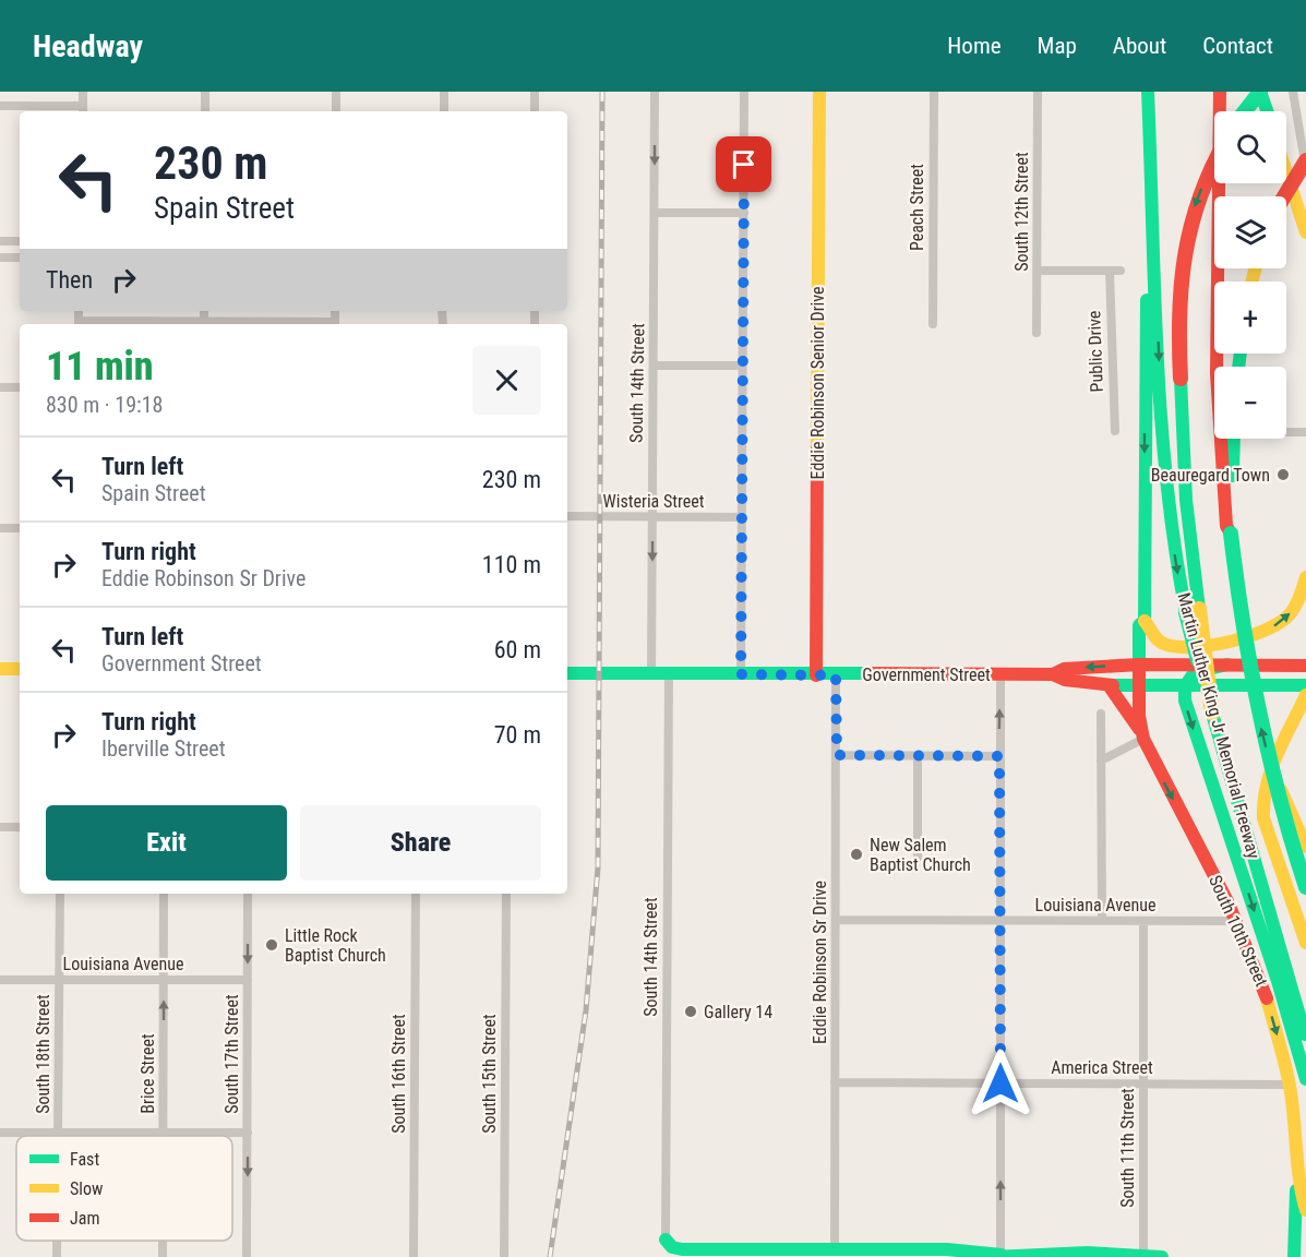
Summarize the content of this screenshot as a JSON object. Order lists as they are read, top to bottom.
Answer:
{
  "streets": {
    "main road": [
      "Eddie Robinson Senior Drive",
      "Government Street",
      "Martin Luther King Jr Memorial Freeway",
      "South 10th Street"
    ],
    "street": [
      "Peach Street",
      "South 12th Street",
      "Public Drive",
      "South 14th Street",
      "Wisteria Street",
      "Louisiana Avenue",
      "Eddie Robinson Sr Drive",
      "South 18th Street",
      "South 17th Street",
      "America Street",
      "Brice Street",
      "South 16th Street",
      "South 15th Street",
      "South 11th Street"
    ]
  },
  "crossings": [
    ["South 14th Street", "Wisteria Street"],
    ["South 14th Street", "Government Street"],
    ["Eddie Robinson Senior Drive", "Government Street"],
    ["Government Street", "South 10th Street"],
    ["Government Street", "Eddie Robinson Sr Drive"],
    ["Martin Luther King Jr Memorial Freeway", "South 10th Street"],
    ["Louisiana Avenue", "South 10th Street"],
    ["Louisiana Avenue", "Eddie Robinson Sr Drive"],
    ["Louisiana Avenue", "South 18th Street"],
    ["Louisiana Avenue", "South 17th Street"],
    ["Louisiana Avenue", "Brice Street"],
    ["Louisiana Avenue", "South 11th Street"],
    ["South 10th Street", "America Street"],
    ["Eddie Robinson Sr Drive", "America Street"],
    ["America Street", "South 11th Street"]
  ],
  "one_way": ["South 17th Street", "Brice Street"],
  "places": [
    "Beauregard Town",
    "New Salem Baptist Church",
    "Little Rock Baptist Church",
    "Gallery 14"
  ],
  "legend": ["Fast", "Slow", "Jam"],
  "page": {
    "header": "Headway",
    "nav": [
      "Home",
      "Map",
      "About",
      "Contact"
    ],
    "map_buttons": ["+", "−"],
    "turn": ["230 m", "Spain Street"],
    "then": "Then",
    "heading": ["11 min", "830 m · 19:18"],
    "list": [
      {
        "name": "Turn left",
        "note": "Spain Street",
        "value": "230 m"
      },
      {
        "name": "Turn right",
        "note": "Eddie Robinson Sr Drive",
        "value": "110 m"
      },
      {
        "name": "Turn left",
        "note": "Government Street",
        "value": "60 m"
      },
      {
        "name": "Turn right",
        "note": "Iberville Street",
        "value": "70 m"
      }
    ],
    "buttons": ["Exit", "Share"]
  }
}
